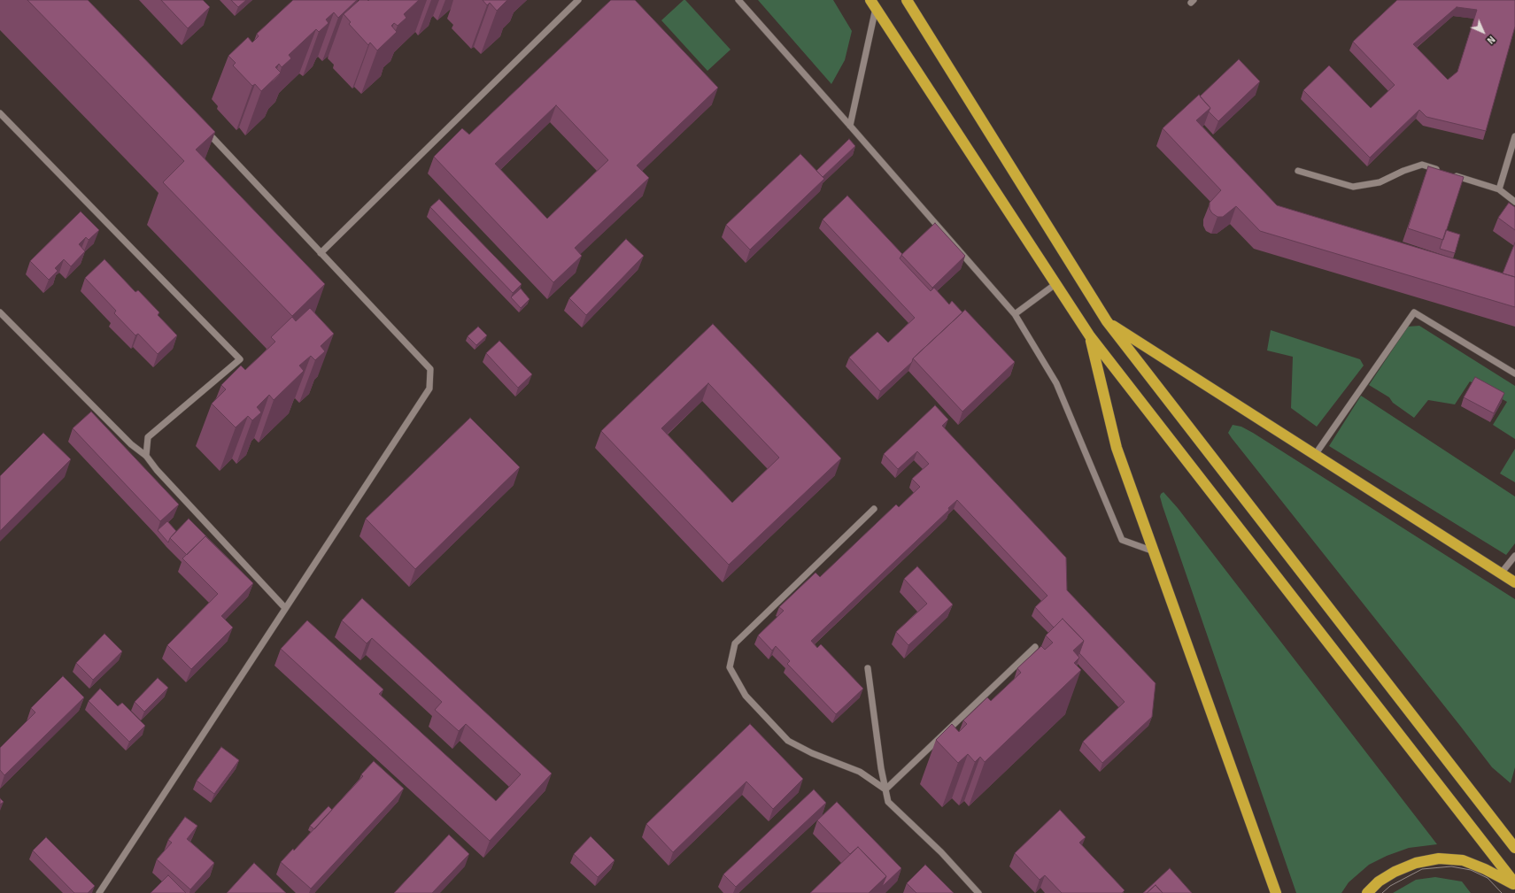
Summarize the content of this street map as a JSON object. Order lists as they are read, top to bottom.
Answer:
{
  "north": "bottom right"
}
